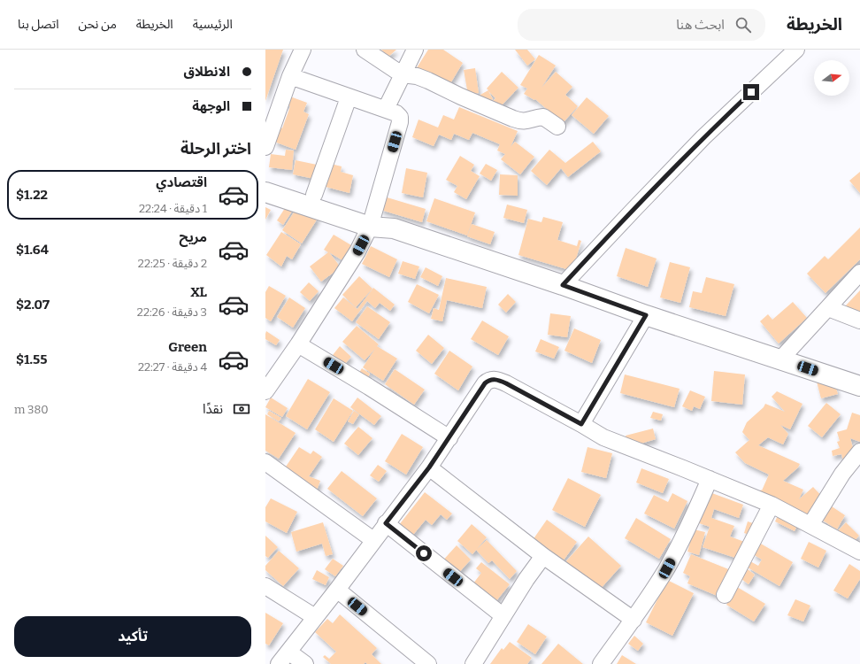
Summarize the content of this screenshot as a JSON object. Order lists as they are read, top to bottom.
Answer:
{
  "north": "right",
  "page": {
    "header": "الخريطة",
    "search": "ابحث هنا",
    "nav": [
      "الرئيسية",
      "الخريطة",
      "من نحن",
      "اتصل بنا"
    ],
    "banner": ["الانطلاق", "الوجهة"],
    "heading": "اختر الرحلة",
    "list": [
      {
        "name": "اقتصادي",
        "note": "1 دقيقة · 22:24",
        "value": "$1.22"
      },
      {
        "name": "مريح",
        "note": "2 دقيقة · 22:25",
        "value": "$1.64"
      },
      {
        "name": "XL",
        "note": "3 دقيقة · 22:26",
        "value": "$2.07"
      },
      {
        "name": "Green",
        "note": "4 دقيقة · 22:27",
        "value": "$1.55"
      }
    ],
    "pay": ["نقدًا", "380 m"],
    "buttons": "تأكيد"
  }
}
